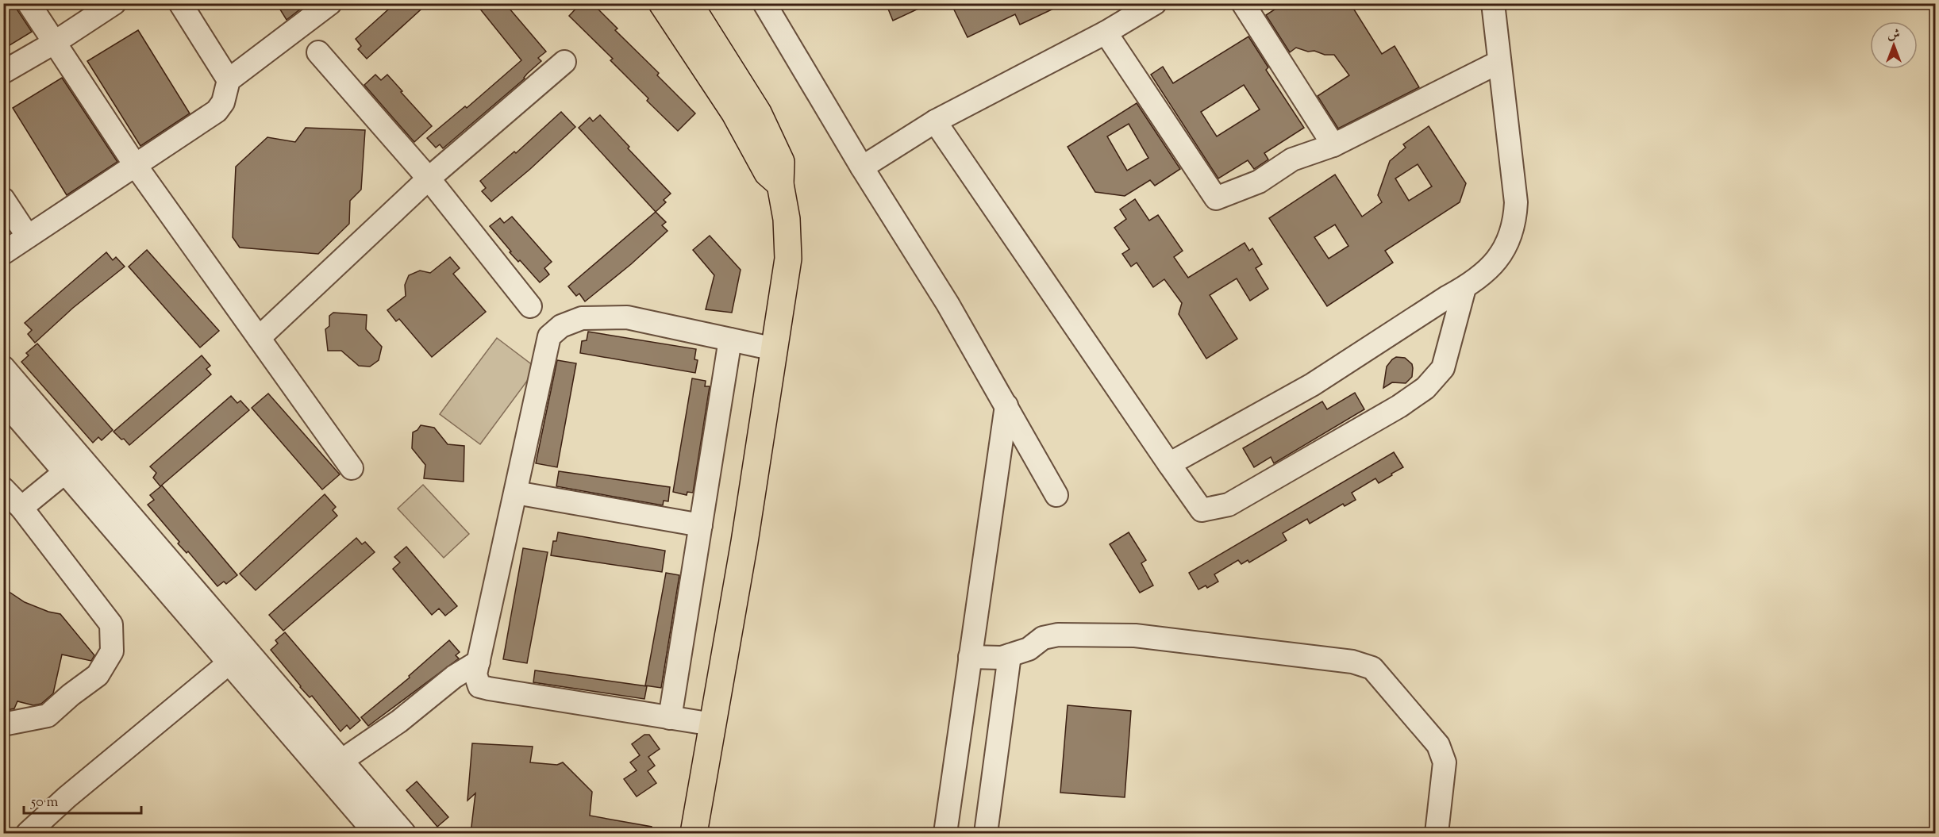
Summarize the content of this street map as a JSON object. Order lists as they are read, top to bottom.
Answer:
{
  "scale_bar": "50 m",
  "north": "top"
}
